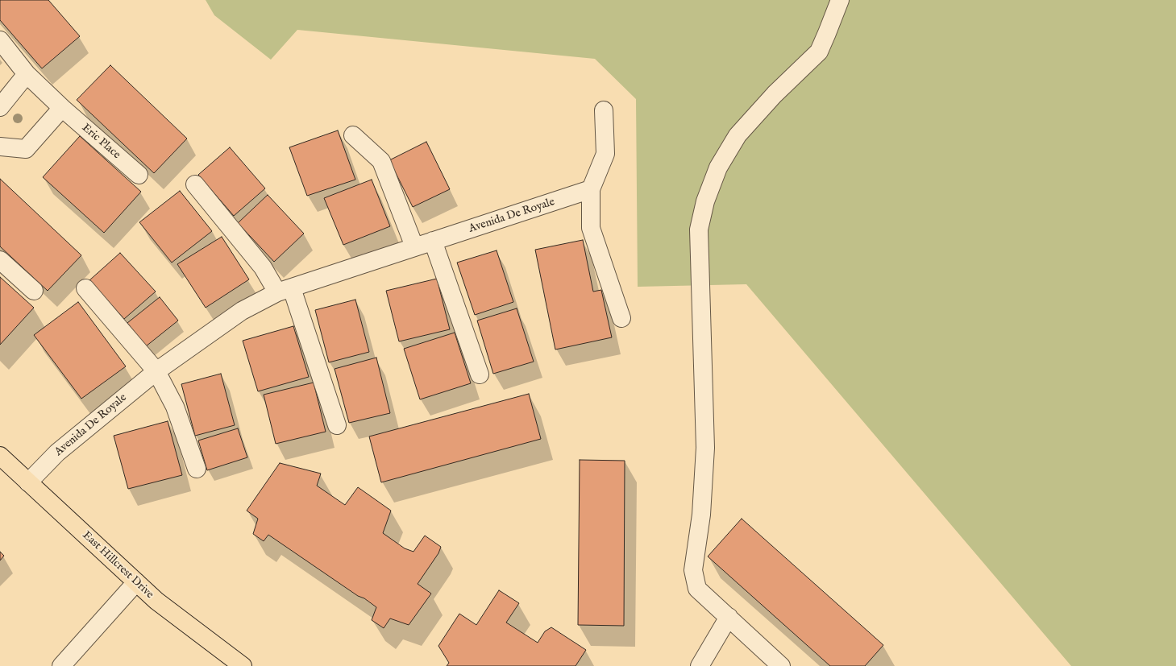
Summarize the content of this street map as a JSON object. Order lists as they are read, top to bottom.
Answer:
{
  "streets": {
    "main road": ["East Hillcrest Drive"],
    "street": ["Eric Place", "Avenida De Royale"]
  },
  "crossings": [
    ["Avenida De Royale", "East Hillcrest Drive"]
  ]
}
